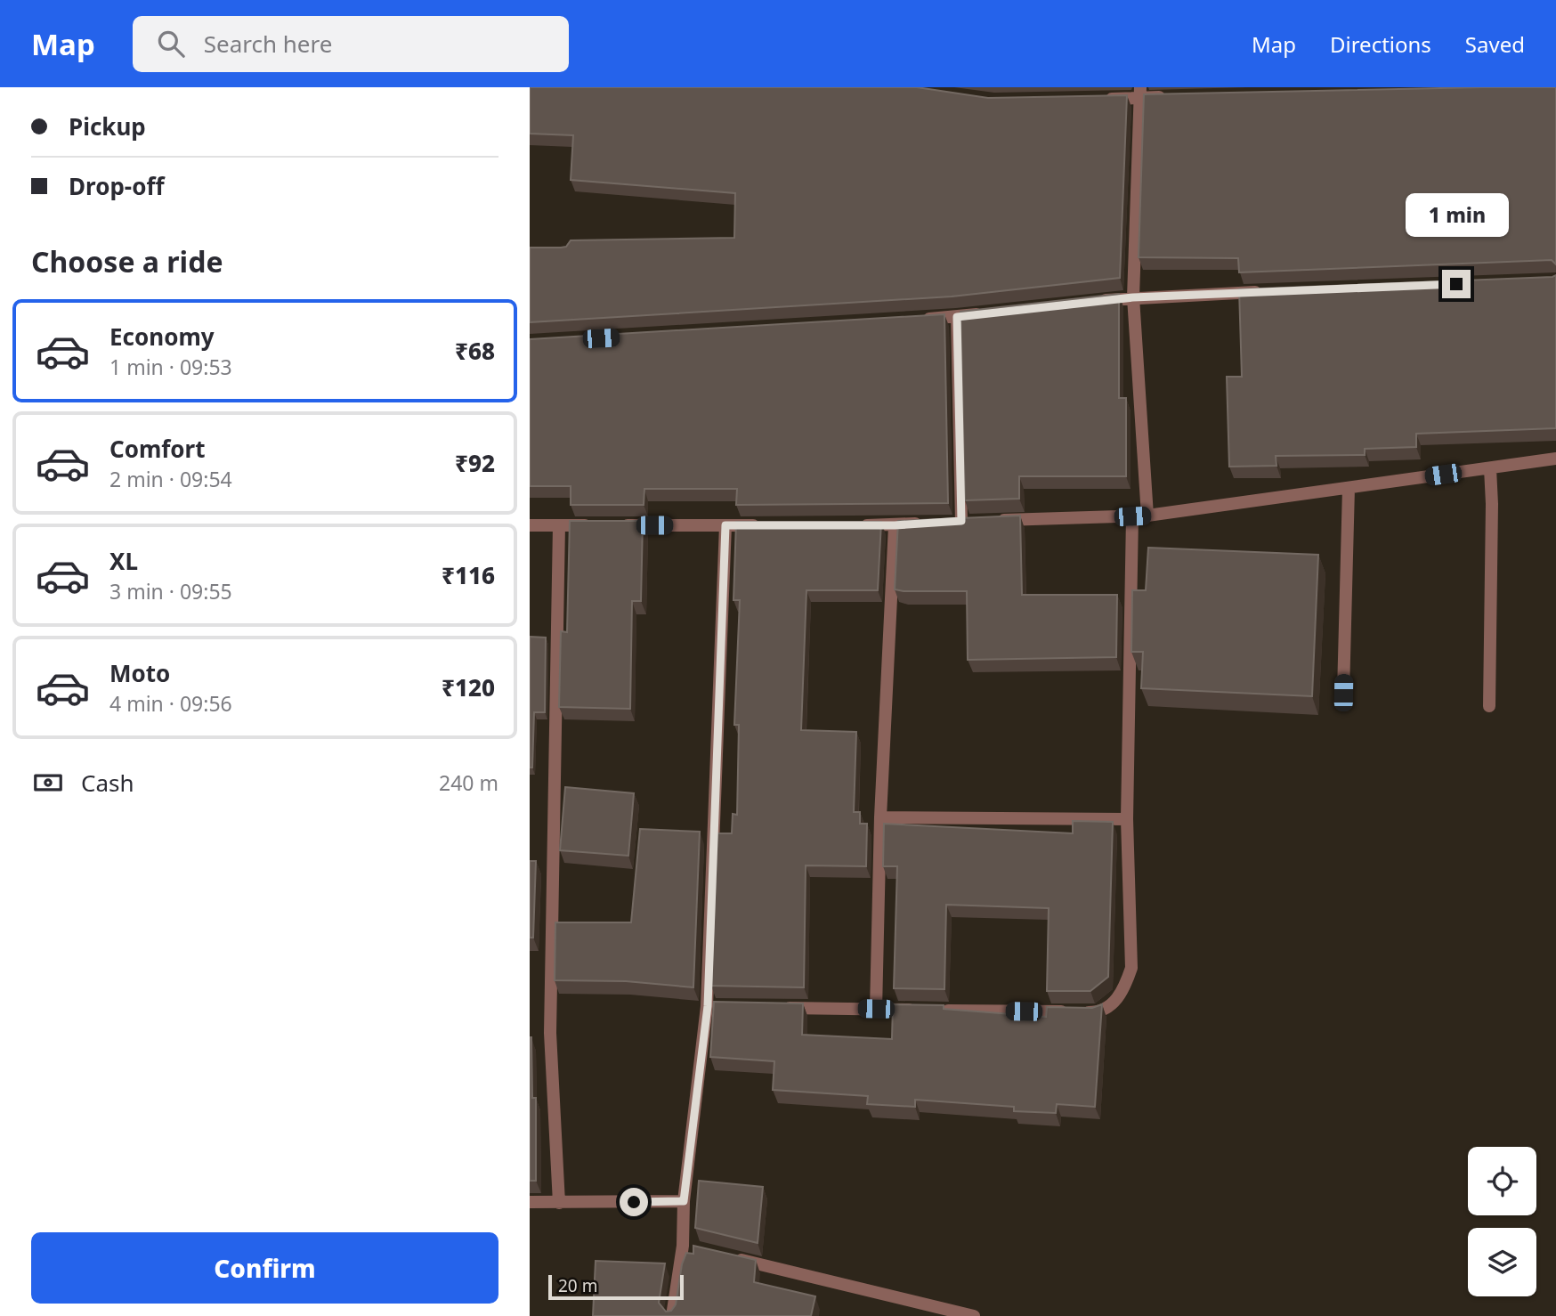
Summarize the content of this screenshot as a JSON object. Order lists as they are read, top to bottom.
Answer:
{
  "scale_bar": "20 m",
  "page": {
    "header": "Map",
    "search": "Search here",
    "nav": ["Map", "Directions", "Saved"],
    "banner": ["Pickup", "Drop-off"],
    "bubble": "1 min",
    "heading": "Choose a ride",
    "list": [
      {
        "name": "Economy",
        "note": "1 min · 09:53",
        "value": "₹68"
      },
      {
        "name": "Comfort",
        "note": "2 min · 09:54",
        "value": "₹92"
      },
      {
        "name": "XL",
        "note": "3 min · 09:55",
        "value": "₹116"
      },
      {
        "name": "Moto",
        "note": "4 min · 09:56",
        "value": "₹120"
      }
    ],
    "pay": ["Cash", "240 m"],
    "buttons": "Confirm",
    "scale": "20 m"
  }
}
